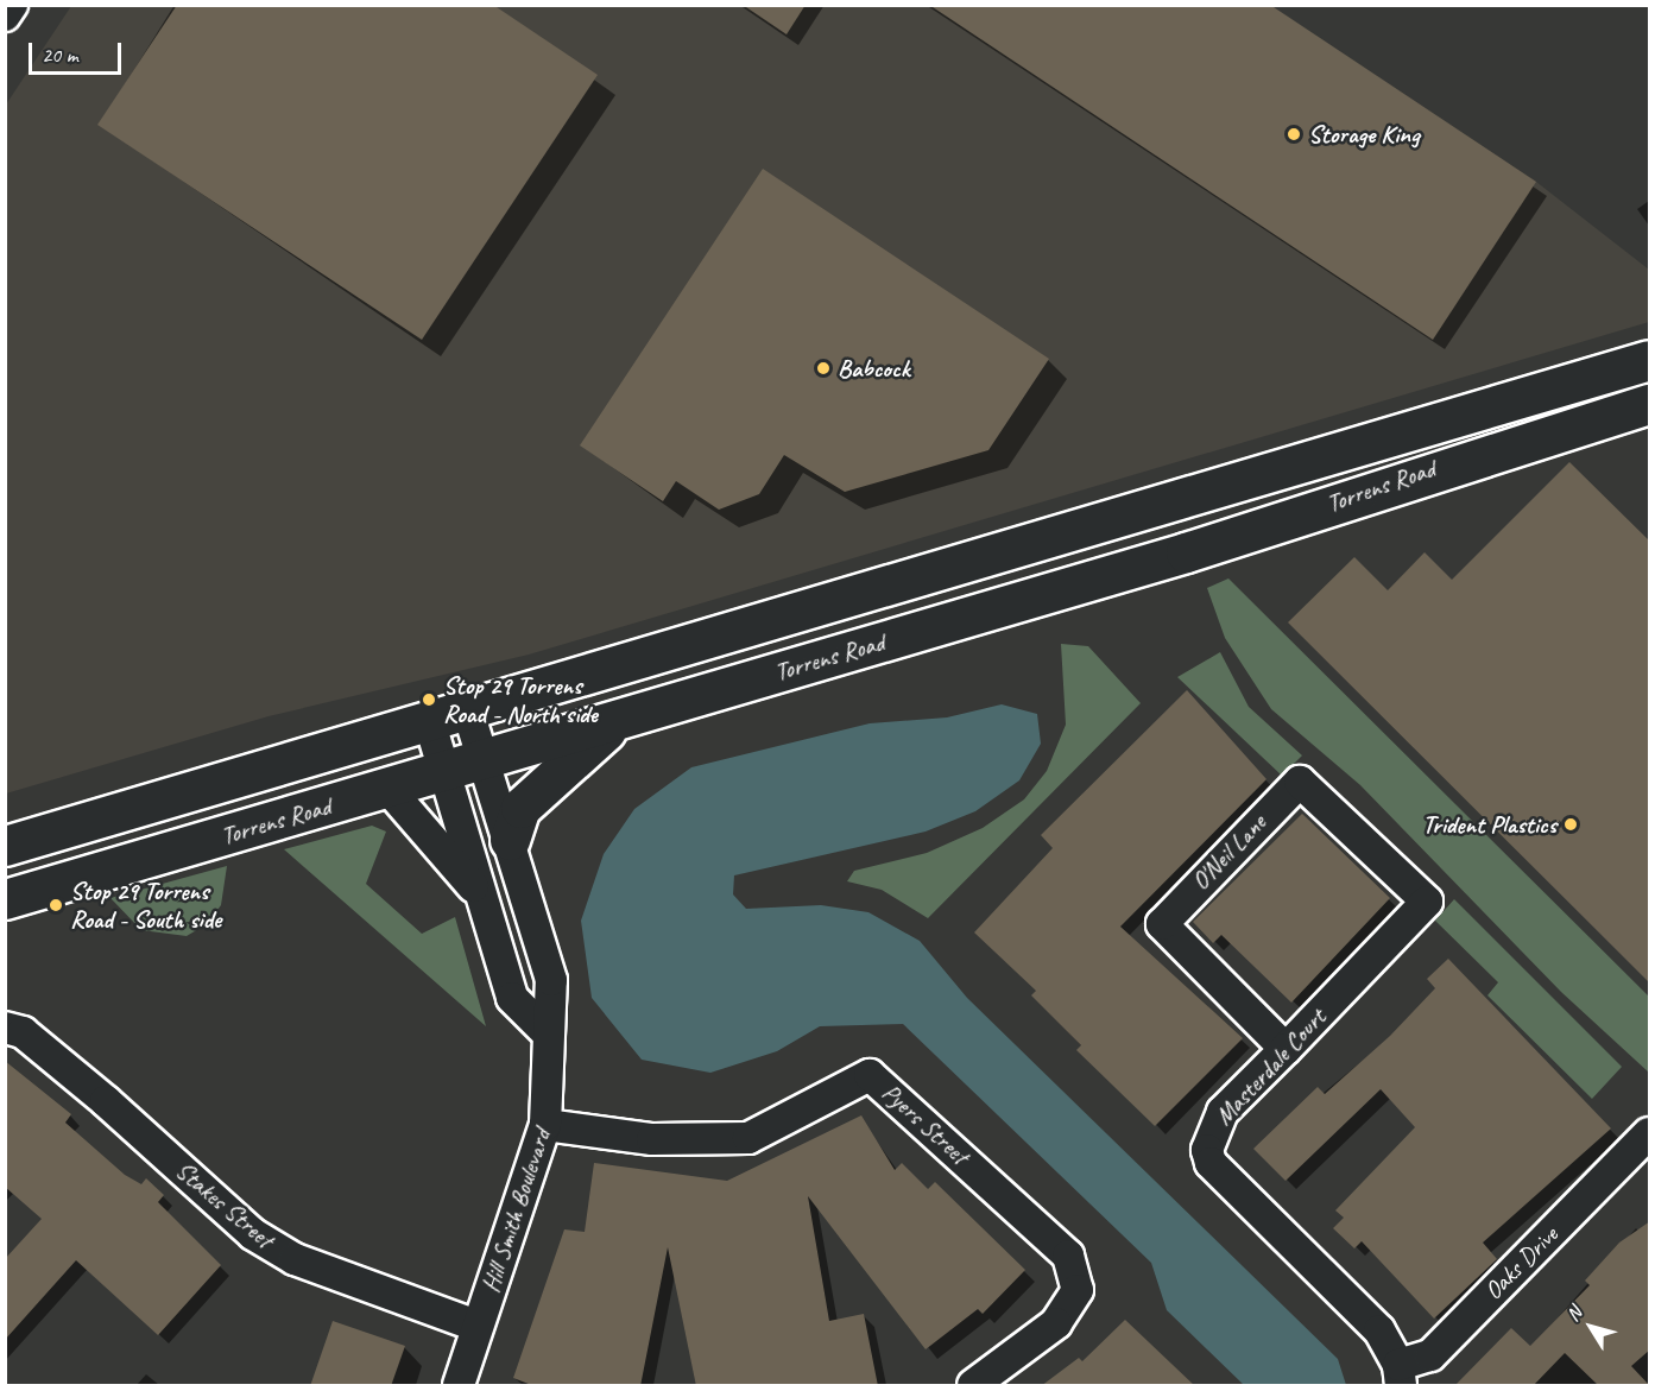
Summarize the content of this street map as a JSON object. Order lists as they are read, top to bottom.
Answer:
{
  "streets": {
    "main road": ["Torrens Road"],
    "street": [
      "O'Neil Lane",
      "Masterdale Court",
      "Pyers Street",
      "Stakes Street",
      "Hill Smith Boulevard",
      "Oaks Drive"
    ]
  },
  "crossings": [
    ["Torrens Road", "Hill Smith Boulevard"],
    ["O'Neil Lane", "Masterdale Court"],
    ["Masterdale Court", "Oaks Drive"],
    ["Pyers Street", "Hill Smith Boulevard"],
    ["Stakes Street", "Hill Smith Boulevard"]
  ],
  "places": [
    "Storage King",
    "Babcock",
    "Stop 29 Torrens Road - North side",
    "Trident Plastics",
    "Stop 29 Torrens Road - South side"
  ],
  "scale_bar": "20 m",
  "north": "top left"
}
